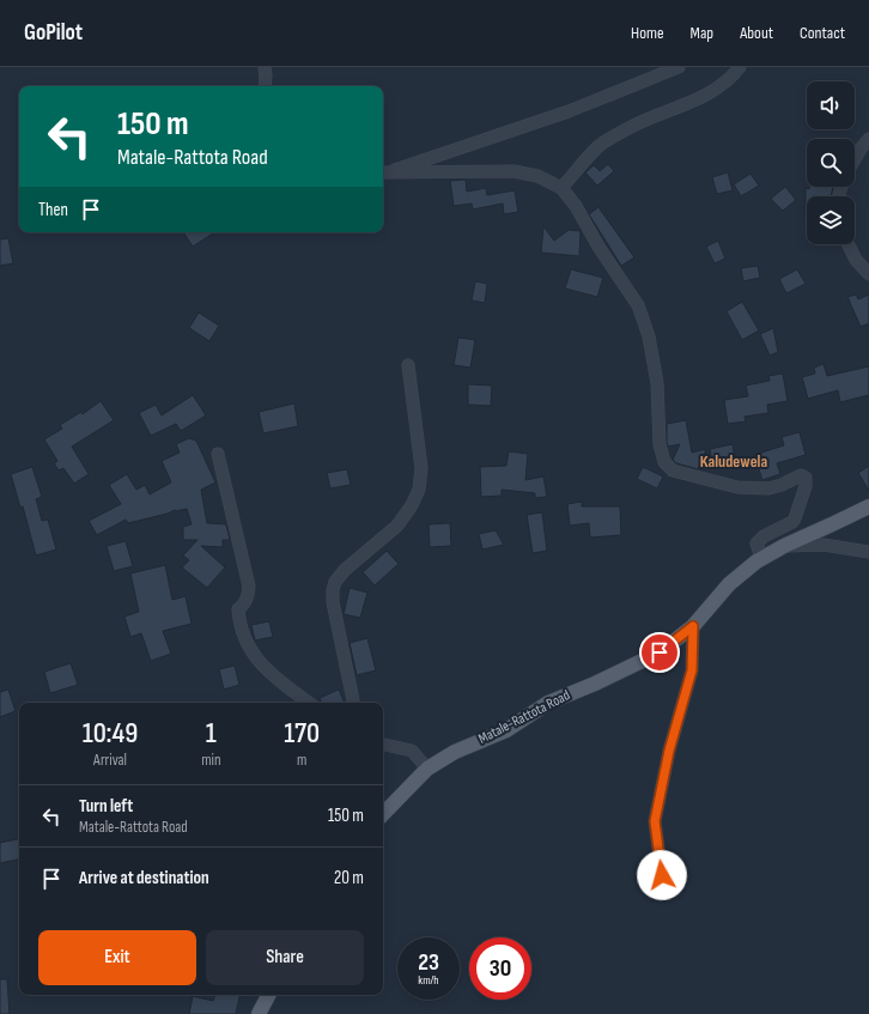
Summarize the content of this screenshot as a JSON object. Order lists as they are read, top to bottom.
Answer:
{
  "streets": {
    "main road": ["Matale-Rattota Road"]
  },
  "districts": ["Kaludewela"],
  "page": {
    "header": "GoPilot",
    "nav": [
      "Home",
      "Map",
      "About",
      "Contact"
    ],
    "turn": ["150 m", "Matale-Rattota Road"],
    "then": "Then",
    "eta": [
      "10:49",
      "Arrival",
      "1",
      "min",
      "170",
      "m"
    ],
    "list": [
      {
        "name": "Turn left",
        "note": "Matale-Rattota Road",
        "value": "150 m"
      },
      {
        "name": "Arrive at destination",
        "value": "20 m"
      }
    ],
    "buttons": ["Exit", "Share"],
    "speed": "23 km/h",
    "limit": "30"
  }
}
